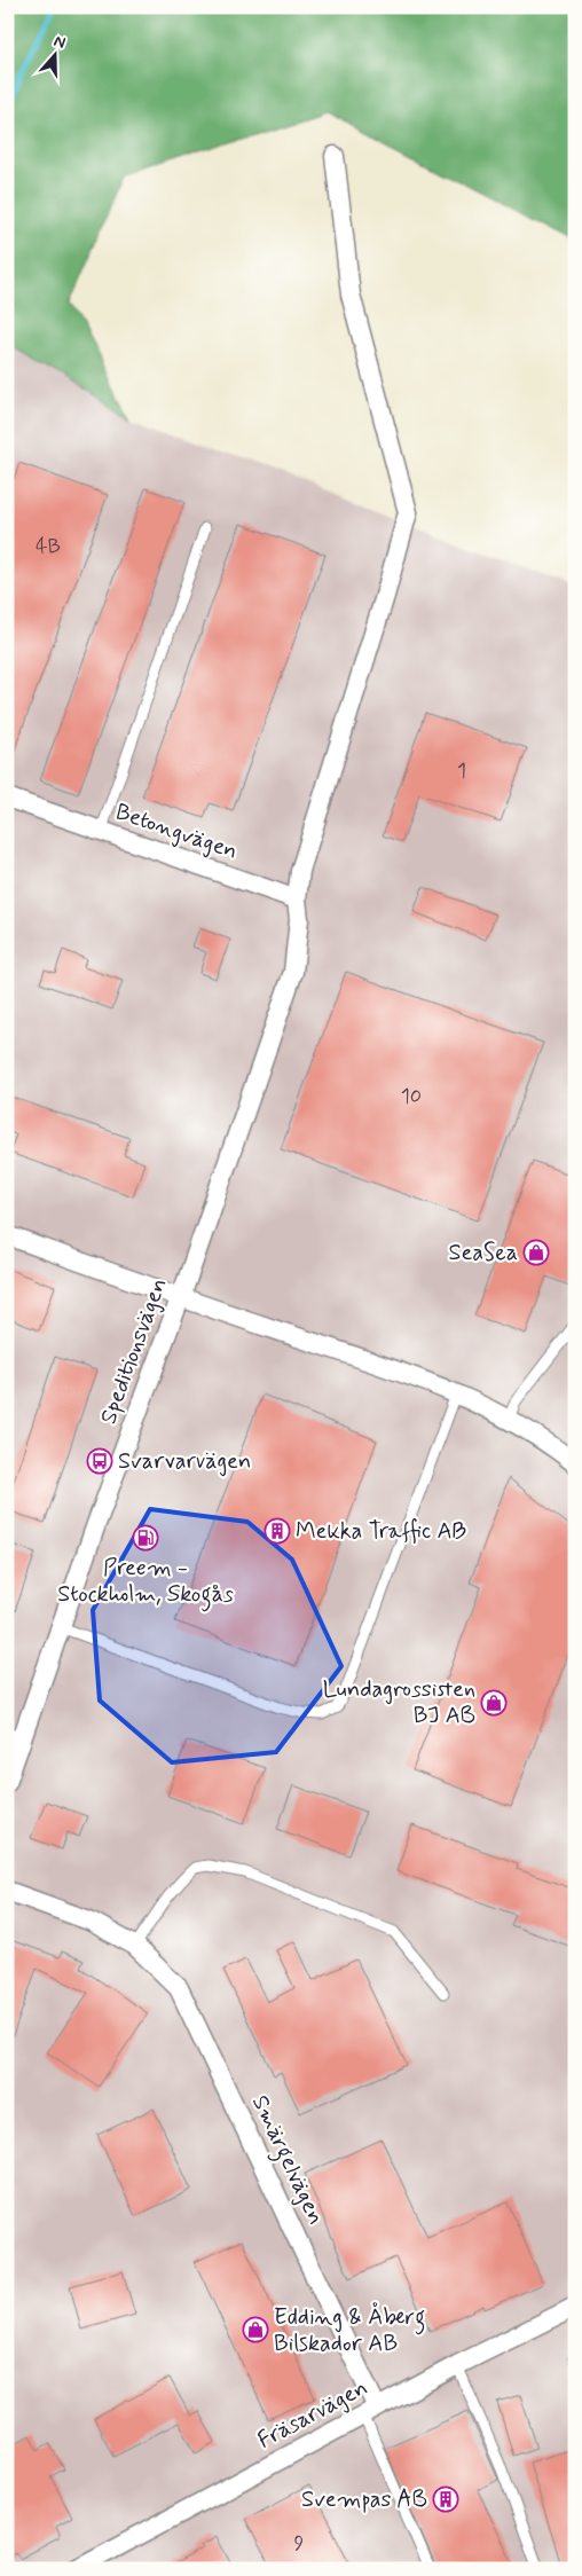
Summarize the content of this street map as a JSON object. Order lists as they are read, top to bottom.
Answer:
{
  "streets": {
    "street": [
      "Betongvägen",
      "Speditionsvägen",
      "Smärgelvägen",
      "Fräsarvägen"
    ]
  },
  "crossings": [
    ["Betongvägen", "Speditionsvägen"],
    ["Smärgelvägen", "Fräsarvägen"]
  ],
  "places": {
    "shop": ["SeaSea", "Lundagrossisten BJ AB", "Edding & Åberg Bilskador AB"],
    "bus stop": ["Svarvarvägen"],
    "building": ["Mekka Traffic AB", "Svempas AB"],
    "fuel station": ["Preem - Stockholm, Skogås"]
  },
  "house_numbers": [
    "4B",
    "1",
    "10",
    "9"
  ],
  "north": "top"
}
